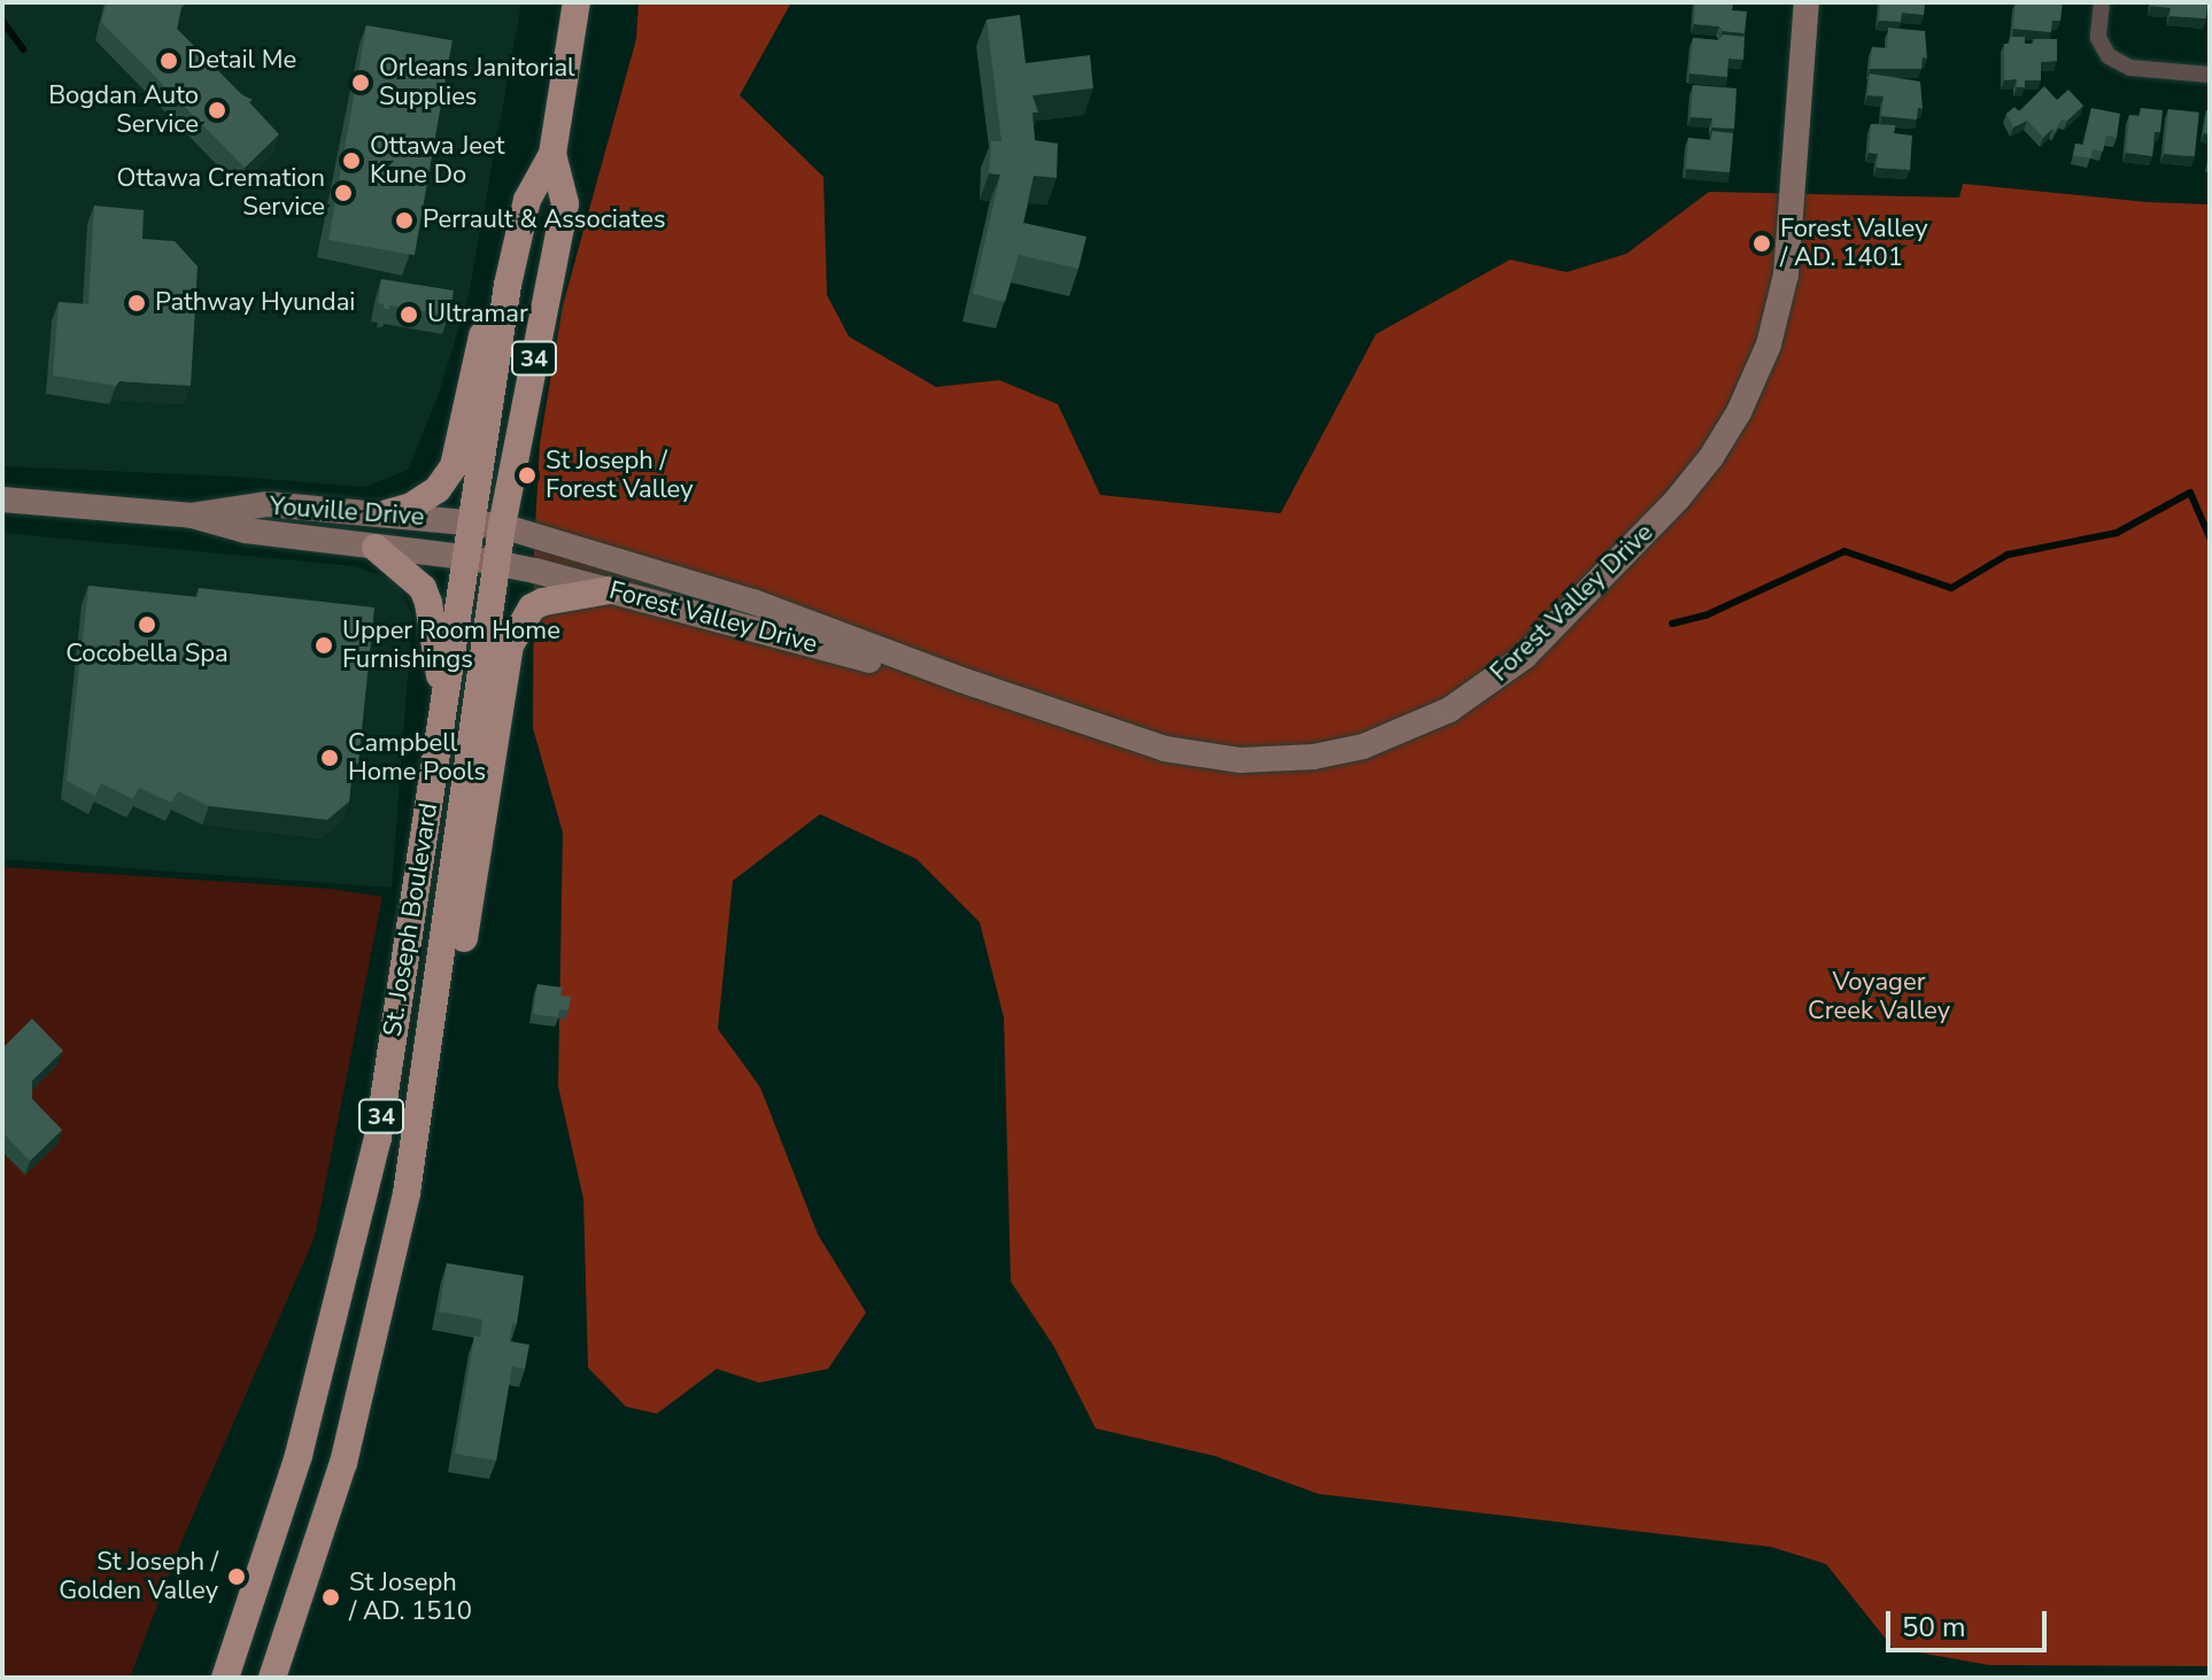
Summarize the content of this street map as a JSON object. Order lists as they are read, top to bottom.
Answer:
{
  "streets": {
    "main road": ["34", "St. Joseph Boulevard"],
    "street": ["Youville Drive", "Forest Valley Drive"]
  },
  "crossings": [
    ["Youville Drive", "Forest Valley Drive"],
    ["Youville Drive", "St. Joseph Boulevard"],
    ["Forest Valley Drive", "St. Joseph Boulevard"]
  ],
  "parks": ["Voyager Creek Valley"],
  "places": [
    "Detail Me",
    "Orleans Janitorial Supplies",
    "Bogdan Auto Service",
    "Ottawa Jeet Kune Do",
    "Ottawa Cremation Service",
    "Perrault & Associates",
    "Forest Valley / AD. 1401",
    "Pathway Hyundai",
    "Ultramar",
    "St Joseph / Forest Valley",
    "Cocobella Spa",
    "Upper Room Home Furnishings",
    "Campbell Home Pools",
    "St Joseph / Golden Valley",
    "St Joseph / AD. 1510"
  ],
  "scale_bar": "50 m"
}
